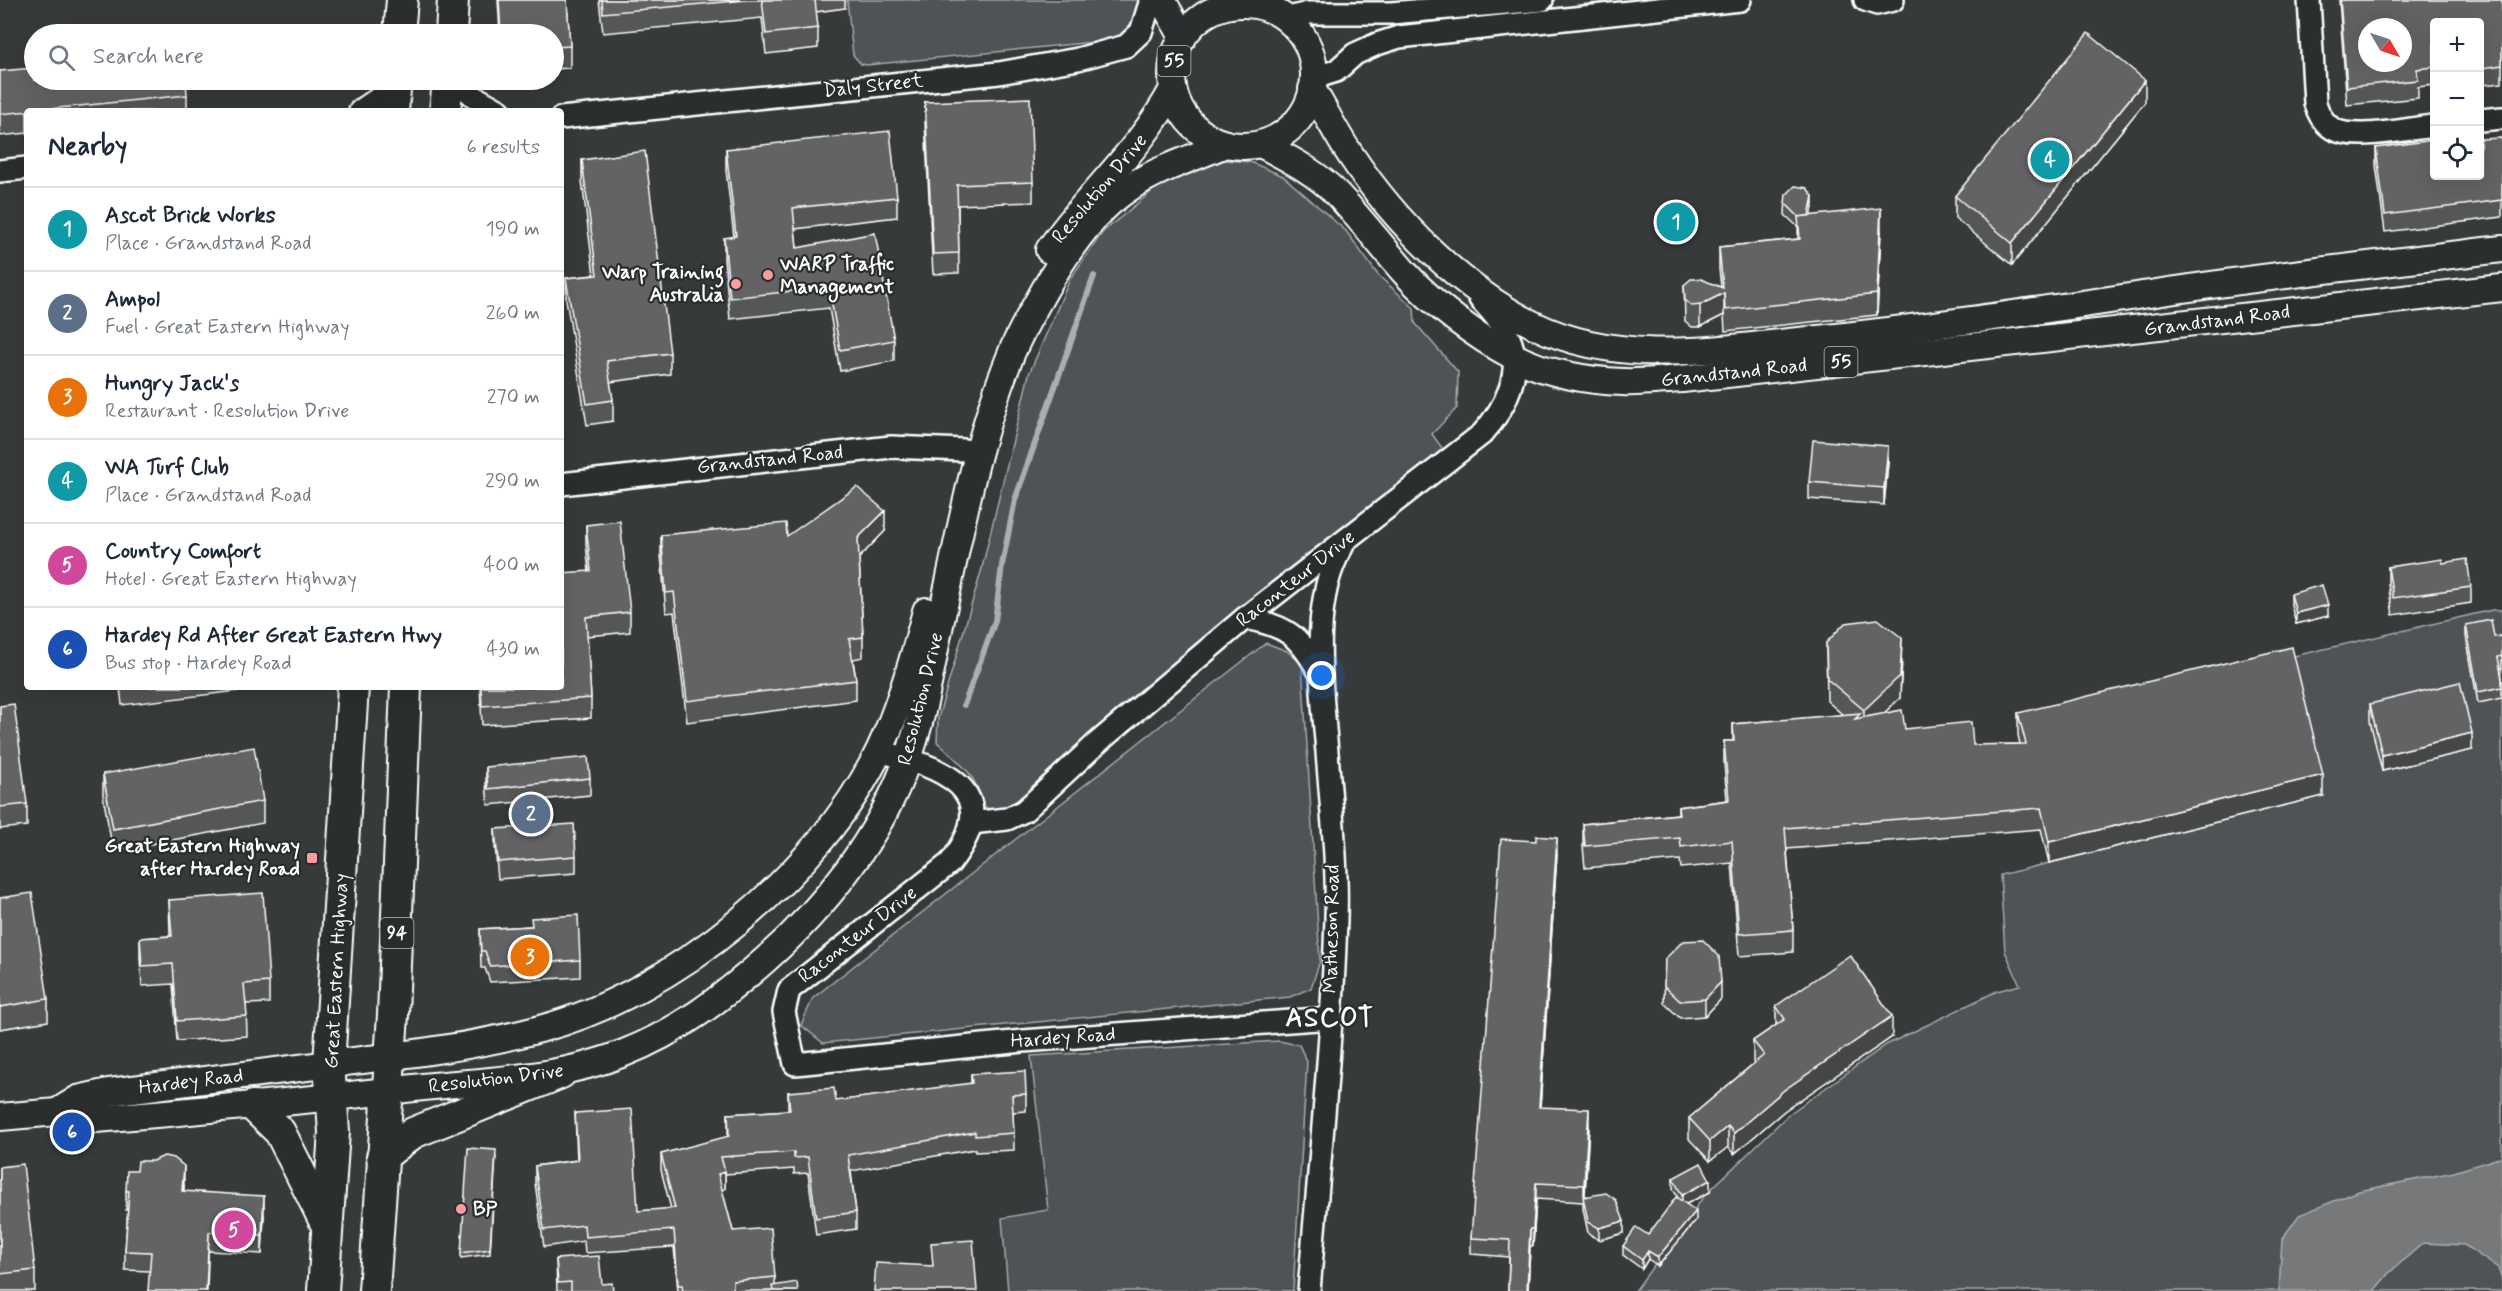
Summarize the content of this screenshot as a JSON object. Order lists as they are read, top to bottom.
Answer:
{
  "streets": {
    "highway": ["94", "Great Eastern Highway"],
    "main road": [
      "55",
      "Resolution Drive",
      "Grandstand Road",
      "Hardey Road"
    ],
    "street": ["Daly Street", "Raconteur Drive", "Matheson Road"]
  },
  "crossings": [
    ["55", "Resolution Drive"],
    ["55", "Grandstand Road"],
    ["Resolution Drive", "Grandstand Road"],
    ["Resolution Drive", "94"],
    ["Resolution Drive", "Great Eastern Highway"],
    ["Resolution Drive", "Hardey Road"],
    ["Grandstand Road", "Raconteur Drive"],
    ["Raconteur Drive", "Matheson Road"],
    ["Raconteur Drive", "Hardey Road"],
    ["Matheson Road", "Hardey Road"],
    ["Great Eastern Highway", "Hardey Road"]
  ],
  "districts": ["ASCOT"],
  "places": {
    "other": ["WARP Traffic Management", "Warp Training Australia", "BP"],
    "transit": ["Great Eastern Highway after Hardey Road"]
  },
  "north": "bottom right",
  "page": {
    "map_buttons": ["+", "−"],
    "search": "Search here",
    "heading": ["Nearby", "6 results"],
    "pins": [
      "4",
      "1",
      "2",
      "3",
      "6",
      "5"
    ],
    "list": [
      {
        "mark": "1",
        "name": "Ascot Brick Works",
        "note": "Place · Grandstand Road",
        "value": "190 m"
      },
      {
        "mark": "2",
        "name": "Ampol",
        "note": "Fuel · Great Eastern Highway",
        "value": "260 m"
      },
      {
        "mark": "3",
        "name": "Hungry Jack's",
        "note": "Restaurant · Resolution Drive",
        "value": "270 m"
      },
      {
        "mark": "4",
        "name": "WA Turf Club",
        "note": "Place · Grandstand Road",
        "value": "290 m"
      },
      {
        "mark": "5",
        "name": "Country Comfort",
        "note": "Hotel · Great Eastern Highway",
        "value": "400 m"
      },
      {
        "mark": "6",
        "name": "Hardey Rd After Great Eastern Hwy",
        "note": "Bus stop · Hardey Road",
        "value": "430 m"
      }
    ]
  }
}
